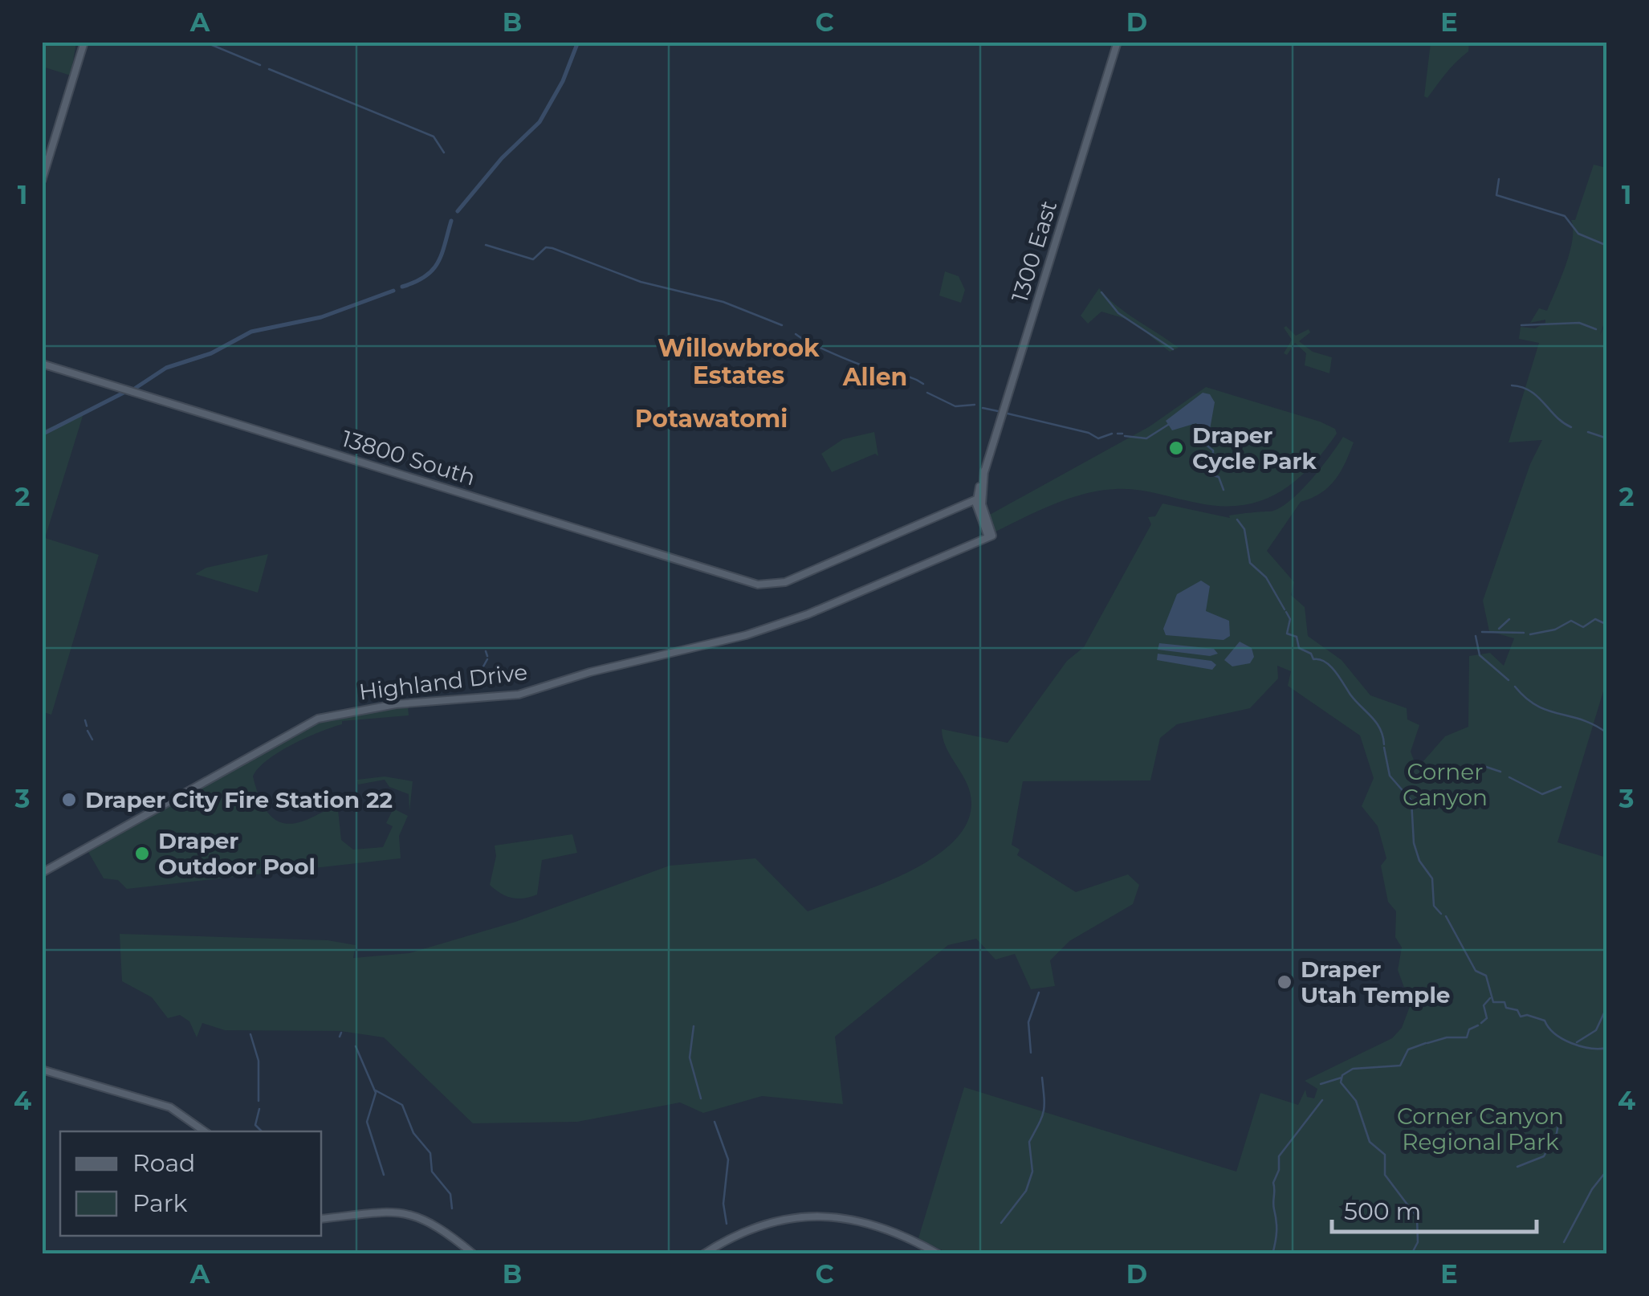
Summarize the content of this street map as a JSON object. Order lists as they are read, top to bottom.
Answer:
{
  "streets": {
    "main road": ["1300 East", "13800 South", "Highland Drive"]
  },
  "crossings": [
    ["1300 East", "13800 South"]
  ],
  "districts": ["Willowbrook Estates", "Allen", "Potawatomi"],
  "parks": ["Corner Canyon", "Corner Canyon Regional Park"],
  "places": [
    "Draper Cycle Park",
    "Draper City Fire Station 22",
    "Draper Outdoor Pool",
    "Draper Utah Temple"
  ],
  "legend": ["Road", "Park"],
  "scale_bar": "500 m",
  "grid": {
    "columns": [
      "A",
      "B",
      "C",
      "D",
      "E"
    ],
    "rows": [
      "1",
      "2",
      "3",
      "4"
    ]
  }
}
